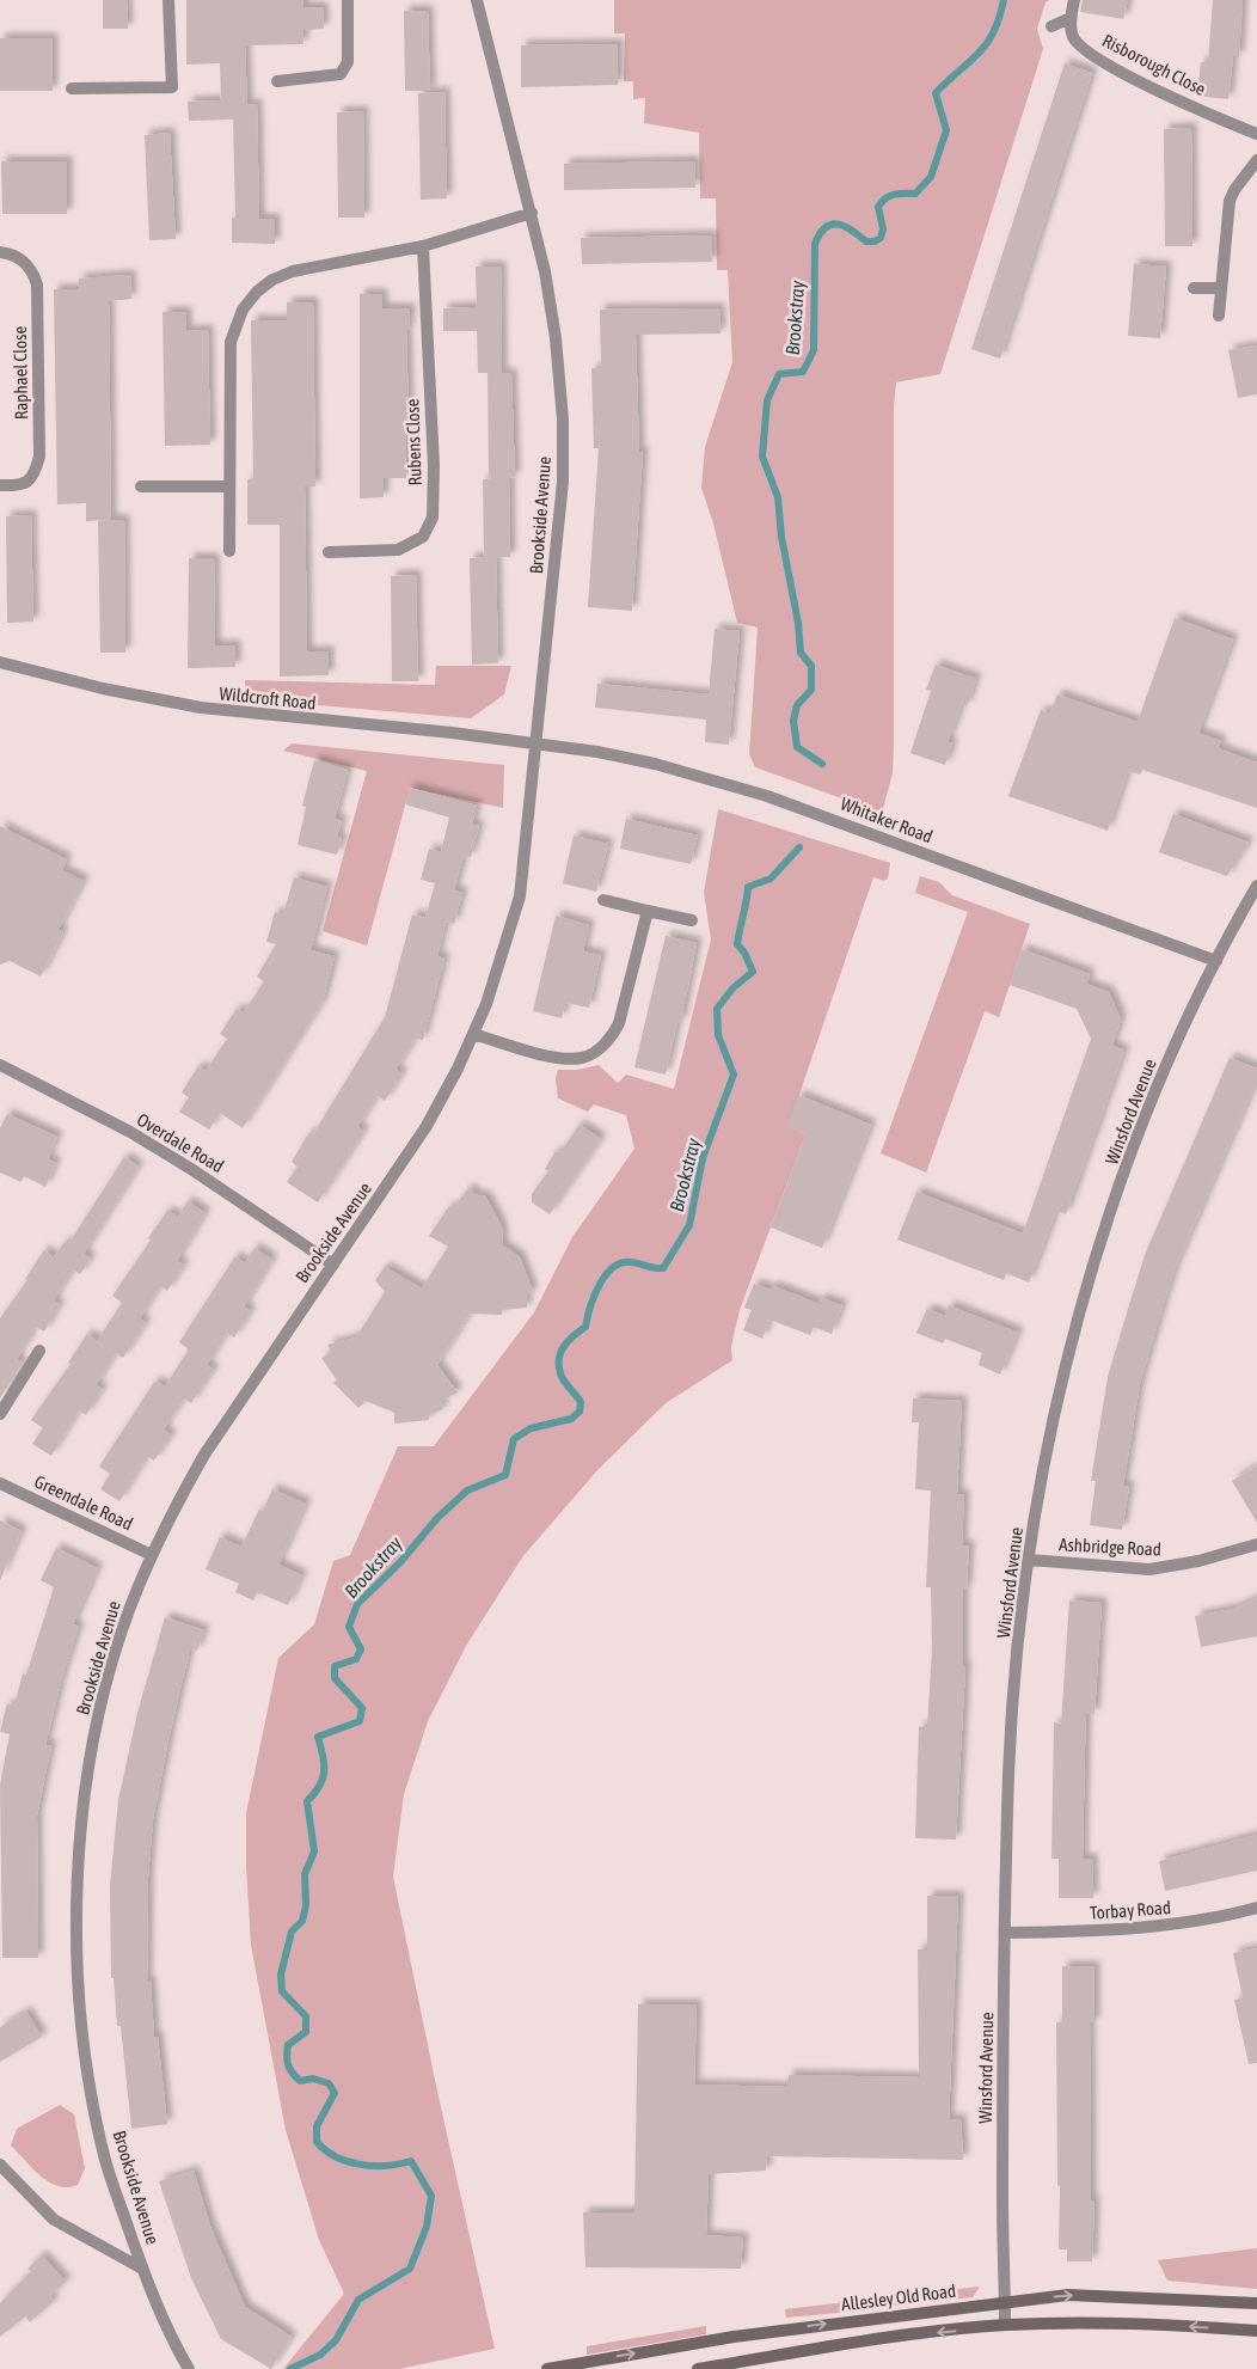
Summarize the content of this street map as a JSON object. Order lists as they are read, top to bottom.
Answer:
{
  "streets": {
    "main road": ["Allesley Old Road"],
    "street": [
      "Risborough Close",
      "Raphael Close",
      "Rubens Close",
      "Brookside Avenue",
      "Wildcroft Road",
      "Whitaker Road",
      "Winsford Avenue",
      "Overdale Road",
      "Greendale Road",
      "Ashbridge Road",
      "Torbay Road"
    ]
  },
  "crossings": [
    ["Brookside Avenue", "Wildcroft Road"],
    ["Brookside Avenue", "Whitaker Road"],
    ["Brookside Avenue", "Overdale Road"],
    ["Brookside Avenue", "Greendale Road"],
    ["Wildcroft Road", "Whitaker Road"],
    ["Whitaker Road", "Winsford Avenue"],
    ["Winsford Avenue", "Ashbridge Road"],
    ["Winsford Avenue", "Torbay Road"],
    ["Winsford Avenue", "Allesley Old Road"]
  ],
  "water": ["Brookstray"]
}
